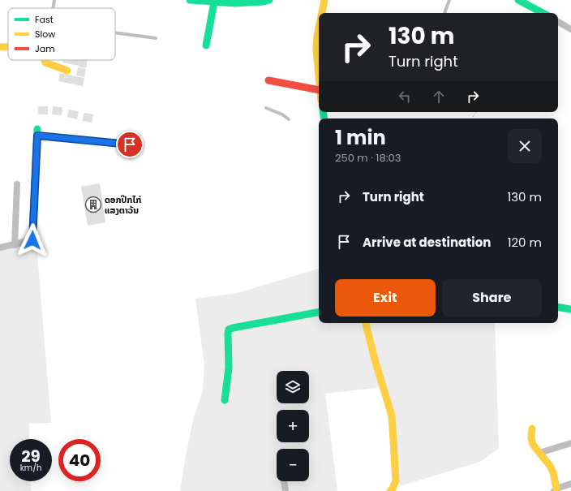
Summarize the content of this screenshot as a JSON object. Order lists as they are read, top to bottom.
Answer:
{
  "places": {
    "building": ["ດອກປີກໄກ່ ແສງຕາວ້ນ"]
  },
  "legend": ["Fast", "Slow", "Jam"],
  "page": {
    "turn": ["130 m", "Turn right"],
    "heading": ["1 min", "250 m · 18:03"],
    "list": [
      {
        "name": "Turn right",
        "value": "130 m"
      },
      {
        "name": "Arrive at destination",
        "value": "120 m"
      }
    ],
    "buttons": ["Exit", "Share"],
    "map_buttons": ["+", "−"],
    "speed": "29 km/h",
    "limit": "40"
  }
}
